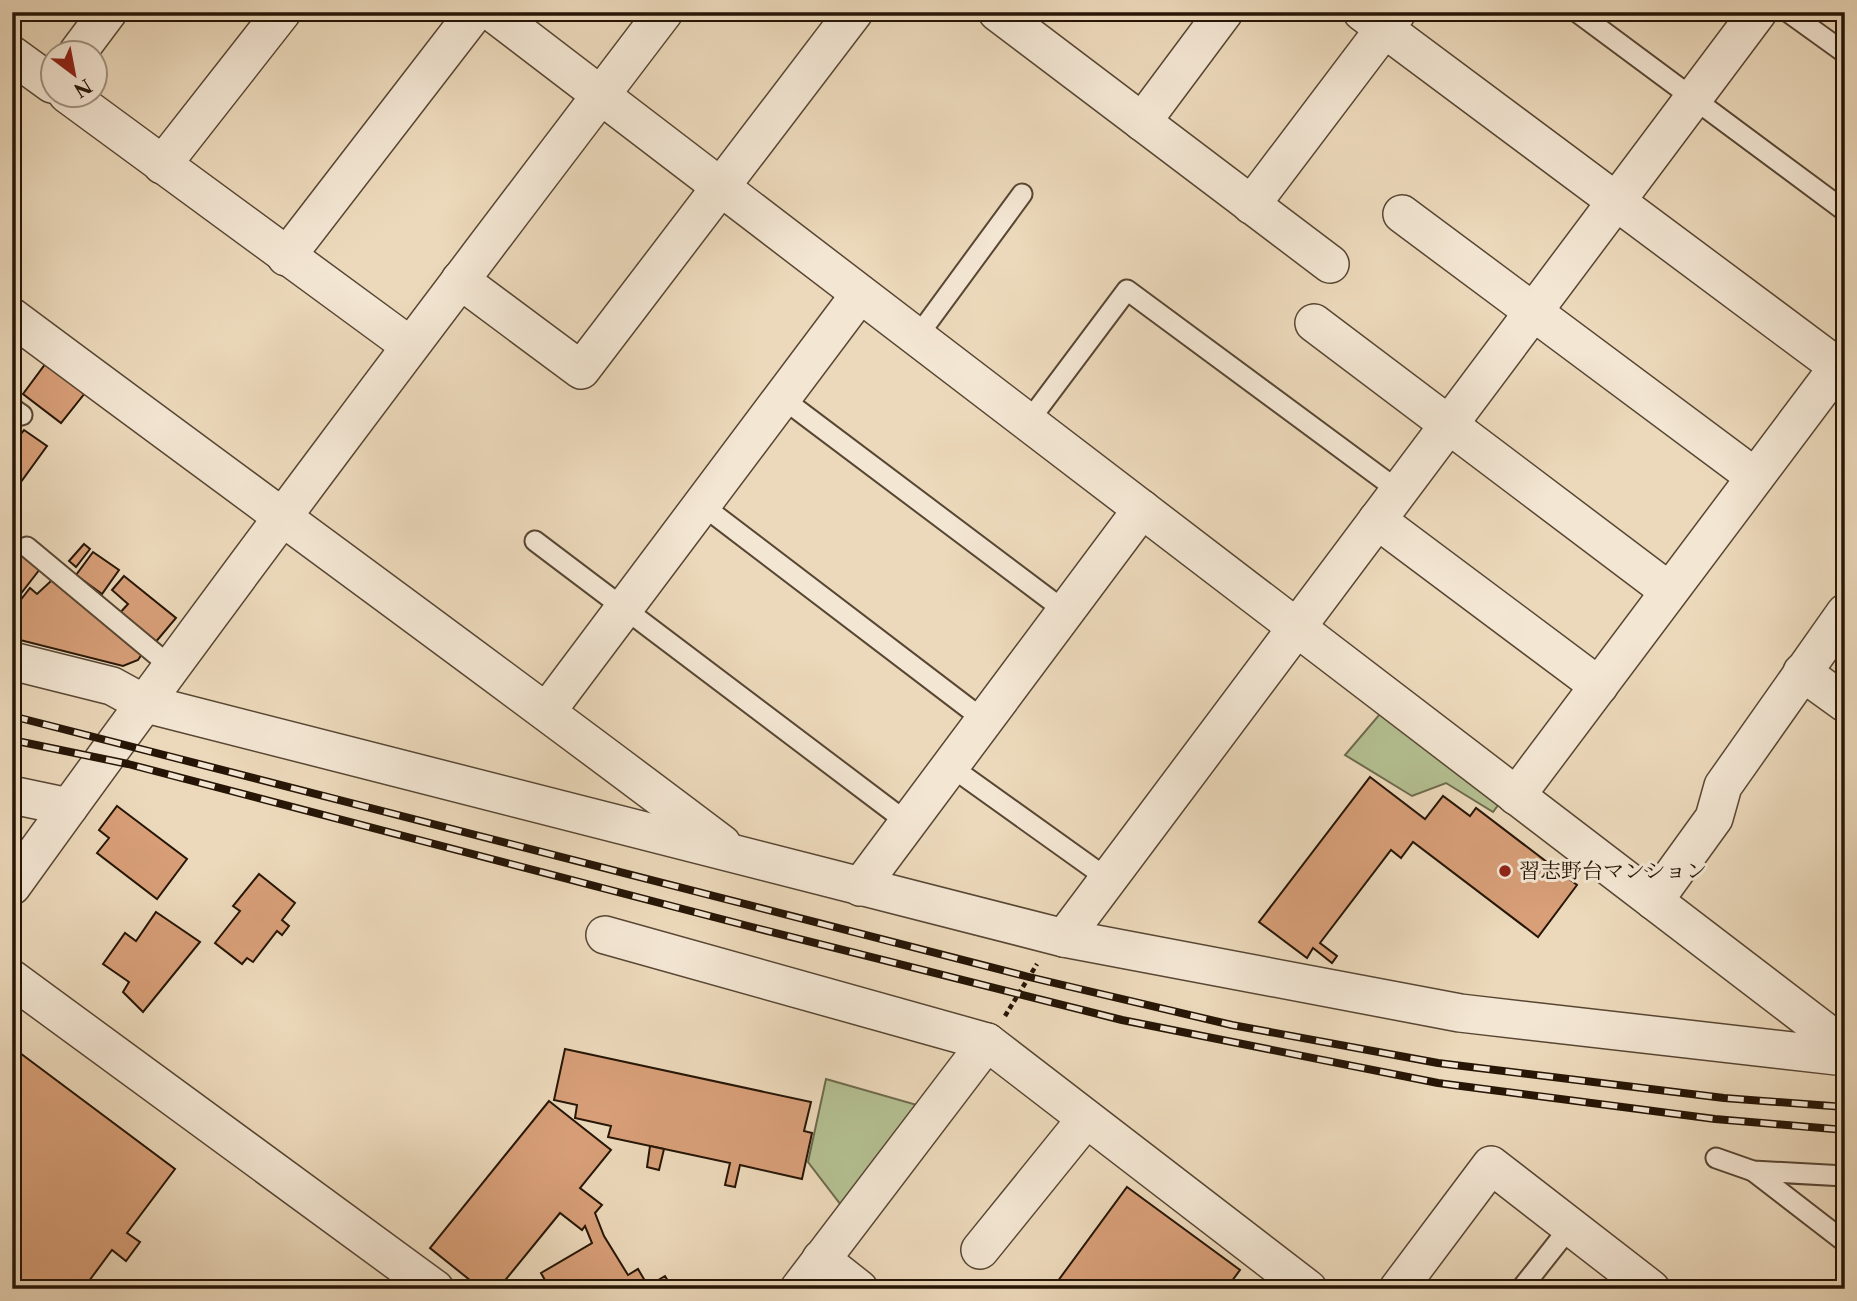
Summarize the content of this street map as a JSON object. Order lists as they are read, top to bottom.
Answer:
{
  "places": ["習志野台マンション"],
  "north": "bottom right"
}
